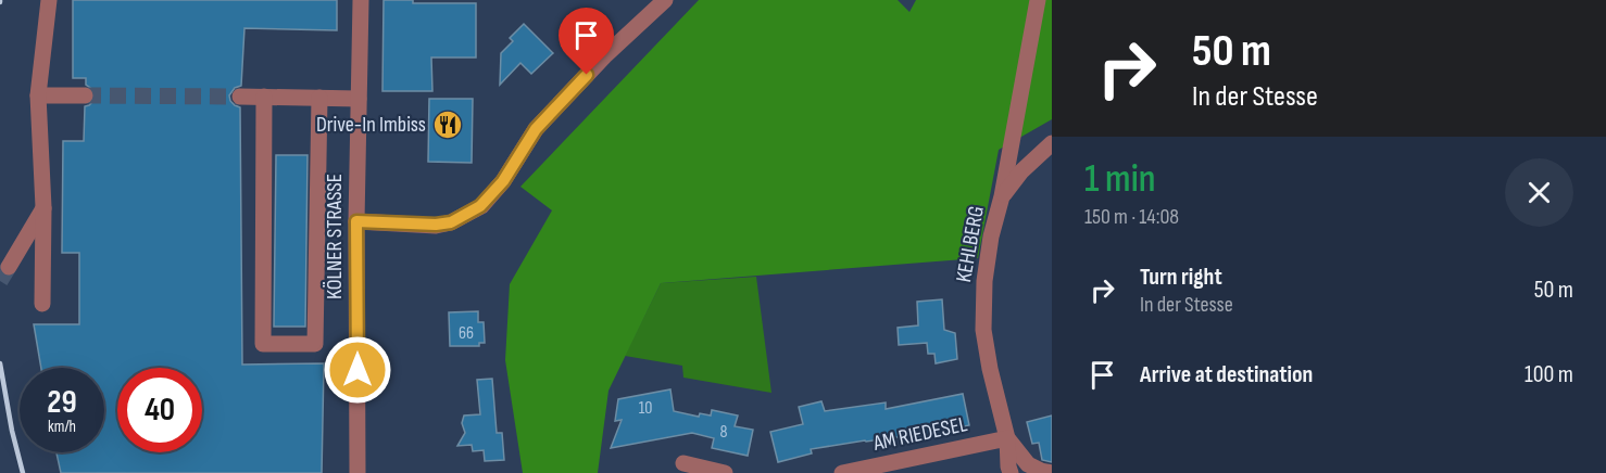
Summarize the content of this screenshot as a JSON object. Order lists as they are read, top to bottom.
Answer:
{
  "streets": {
    "street": ["KÖLNER STRASSE", "KEHLBERG", "AM RIEDESEL"]
  },
  "crossings": [
    ["KEHLBERG", "AM RIEDESEL"]
  ],
  "places": {
    "restaurant": ["Drive-In Imbiss"]
  },
  "house_numbers": ["66", "10", "8"],
  "page": {
    "turn": ["50 m", "In der Stesse"],
    "heading": ["1 min", "150 m · 14:08"],
    "list": [
      {
        "name": "Turn right",
        "note": "In der Stesse",
        "value": "50 m"
      },
      {
        "name": "Arrive at destination",
        "value": "100 m"
      }
    ],
    "speed": "29 km/h",
    "limit": "40"
  }
}
